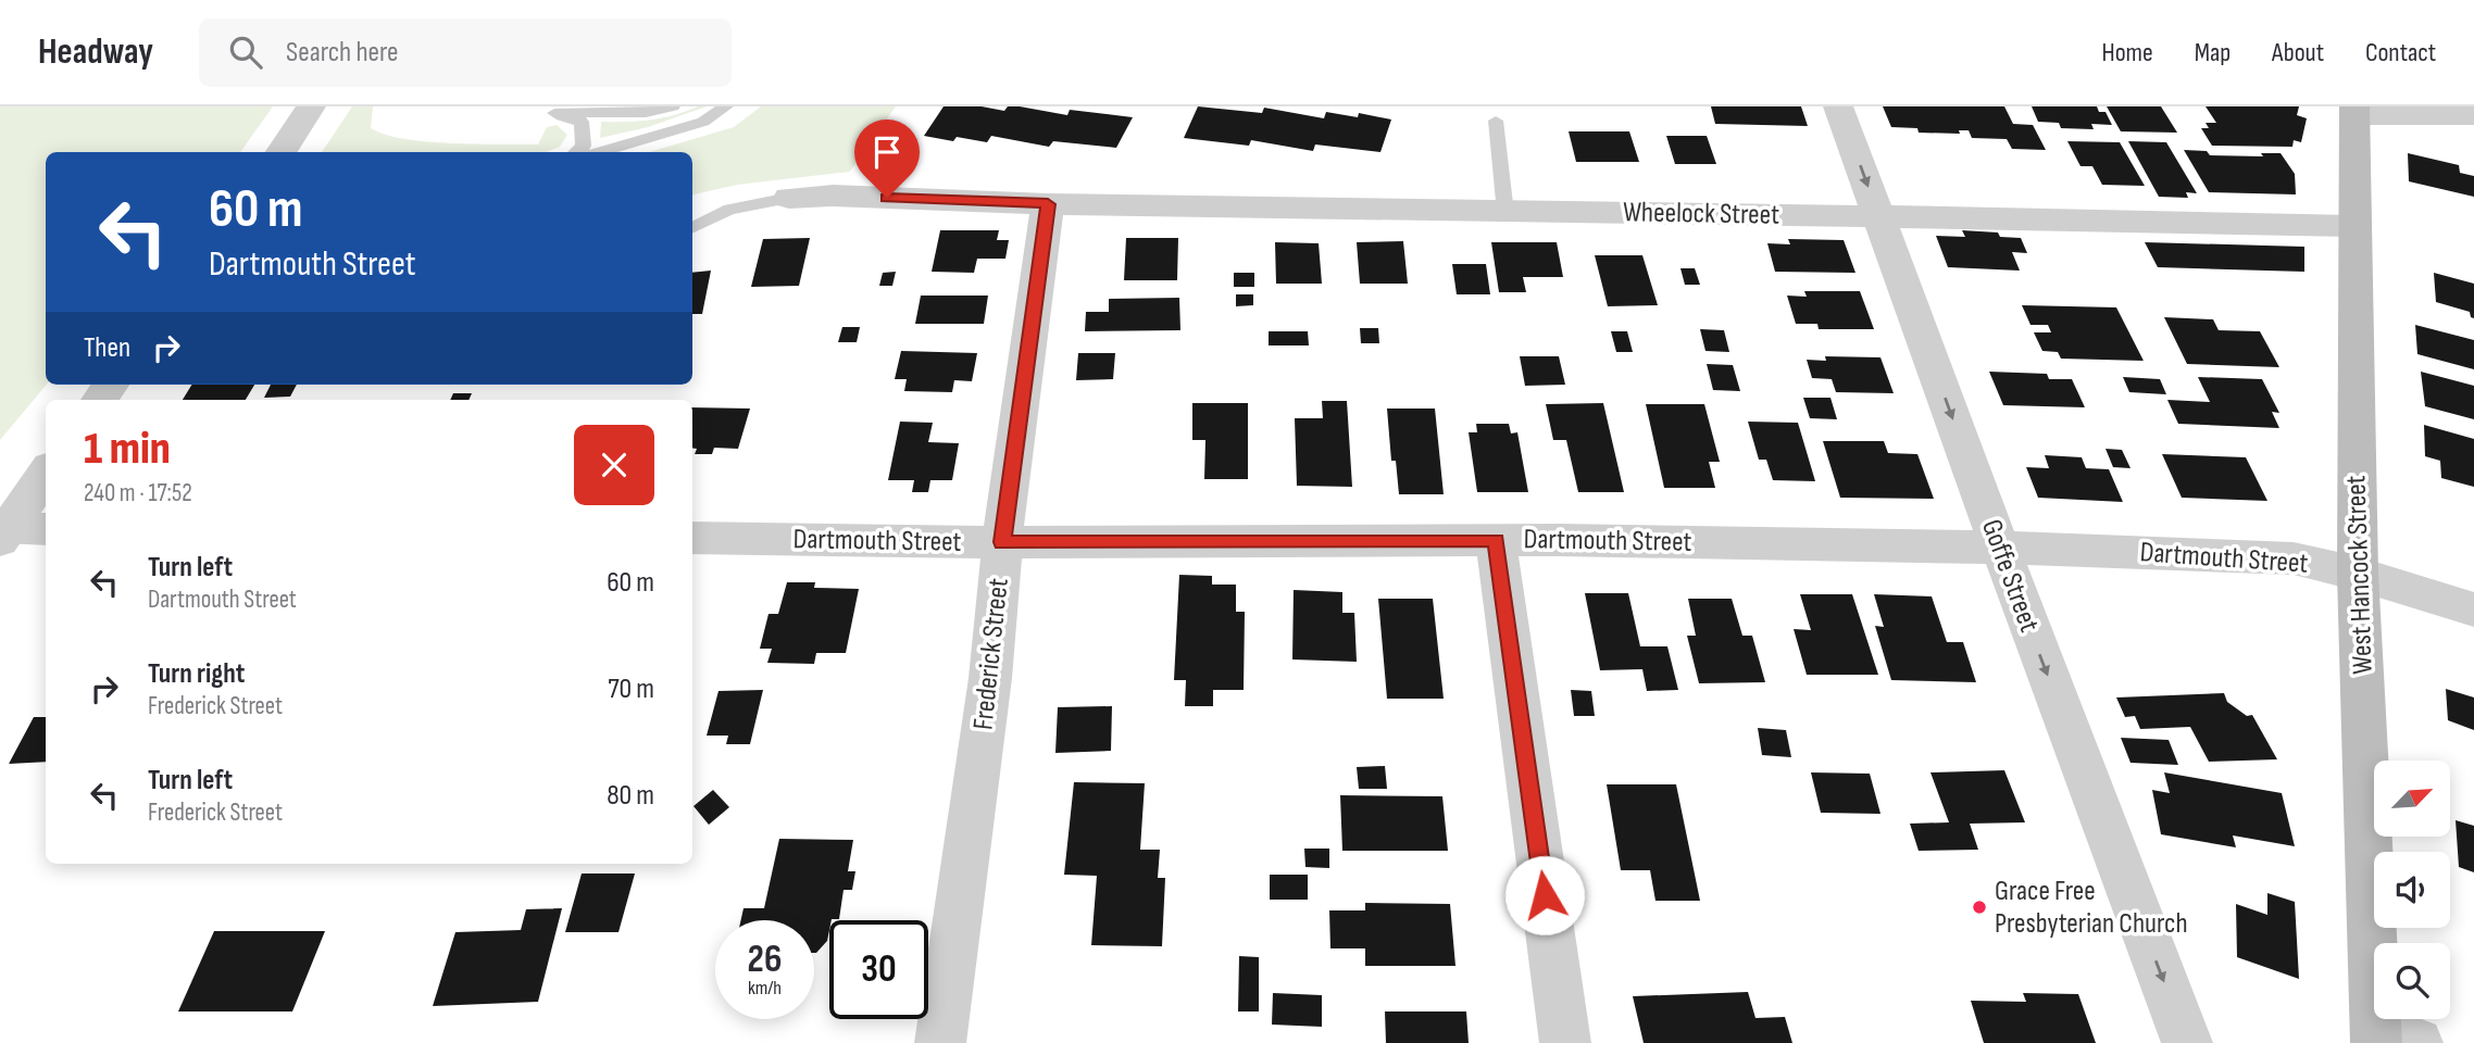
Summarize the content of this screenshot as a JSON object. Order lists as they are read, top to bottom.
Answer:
{
  "streets": {
    "main road": ["West Hancock Street"],
    "street": [
      "Wheelock Street",
      "Dartmouth Street",
      "Goffe Street",
      "Frederick Street"
    ]
  },
  "crossings": [
    ["Wheelock Street", "West Hancock Street"],
    ["Wheelock Street", "Goffe Street"],
    ["Wheelock Street", "Frederick Street"],
    ["Dartmouth Street", "West Hancock Street"],
    ["Dartmouth Street", "Goffe Street"],
    ["Dartmouth Street", "Frederick Street"]
  ],
  "one_way": ["Goffe Street"],
  "places": ["Grace Free Presbyterian Church"],
  "north": "top right",
  "page": {
    "header": "Headway",
    "search": "Search here",
    "nav": [
      "Home",
      "Map",
      "About",
      "Contact"
    ],
    "turn": ["60 m", "Dartmouth Street"],
    "then": "Then",
    "heading": ["1 min", "240 m · 17:52"],
    "list": [
      {
        "name": "Turn left",
        "note": "Dartmouth Street",
        "value": "60 m"
      },
      {
        "name": "Turn right",
        "note": "Frederick Street",
        "value": "70 m"
      },
      {
        "name": "Turn left",
        "note": "Frederick Street",
        "value": "80 m"
      }
    ],
    "speed": "26 km/h",
    "limit": "30"
  }
}
